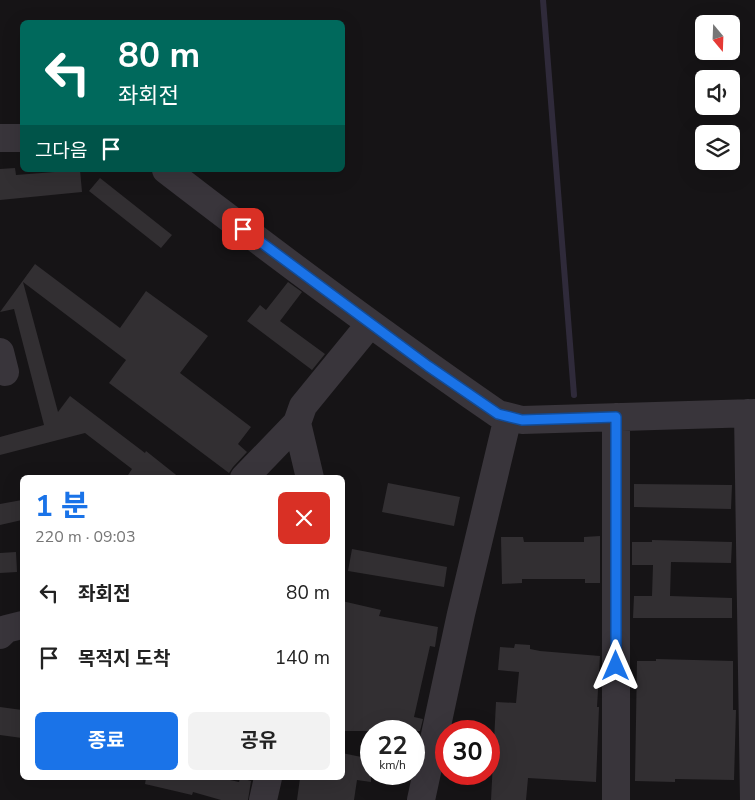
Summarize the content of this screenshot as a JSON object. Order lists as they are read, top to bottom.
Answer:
{
  "north": "bottom",
  "page": {
    "turn": ["80 m", "좌회전"],
    "then": "그다음",
    "heading": ["1 분", "220 m · 09:03"],
    "list": [
      {
        "name": "좌회전",
        "value": "80 m"
      },
      {
        "name": "목적지 도착",
        "value": "140 m"
      }
    ],
    "buttons": ["종료", "공유"],
    "speed": "22 km/h",
    "limit": "30"
  }
}
